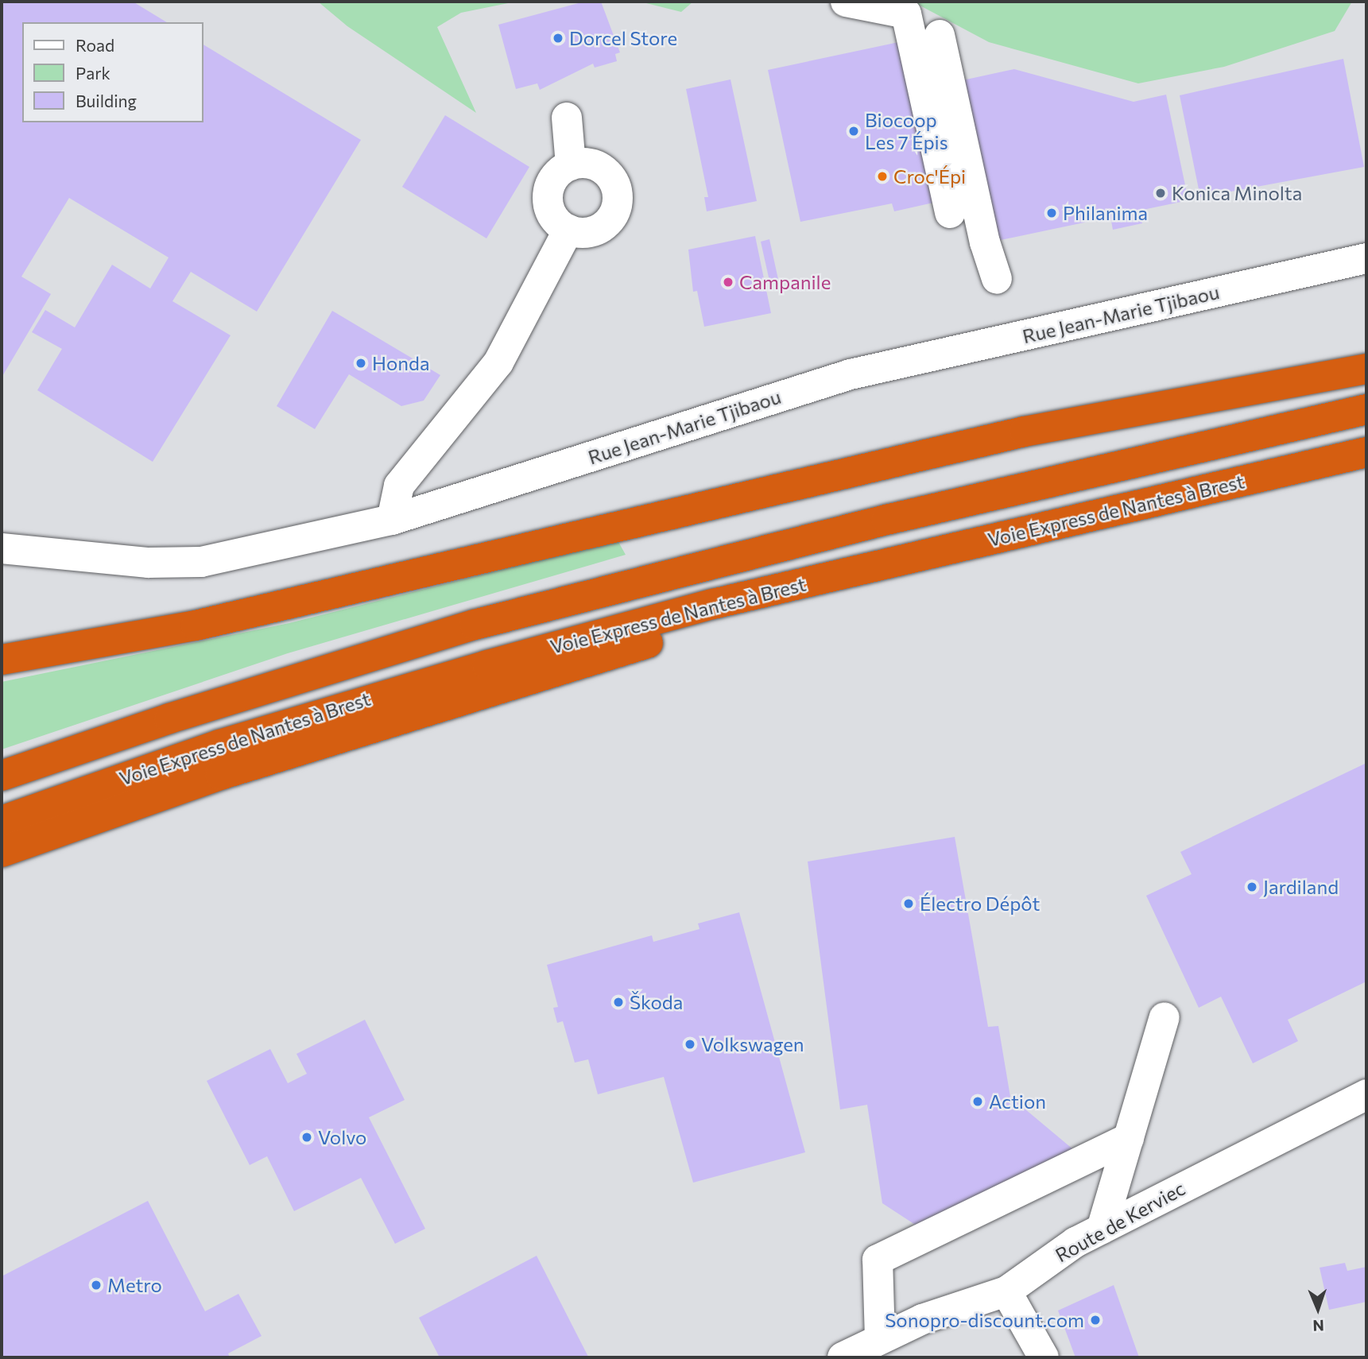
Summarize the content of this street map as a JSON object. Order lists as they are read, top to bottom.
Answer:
{
  "streets": {
    "highway": ["Voie Express de Nantes à Brest"],
    "street": ["Rue Jean-Marie Tjibaou", "Route de Kerviec"]
  },
  "places": [
    "Dorcel Store",
    "Biocoop Les 7 Épis",
    "Croc'Épi",
    "Konica Minolta",
    "Philanima",
    "Campanile",
    "Honda",
    "Jardiland",
    "Électro Dépôt",
    "Škoda",
    "Volkswagen",
    "Action",
    "Volvo",
    "Metro",
    "Sonopro-discount.com"
  ],
  "legend": ["Road", "Park", "Building"],
  "north": "bottom"
}
